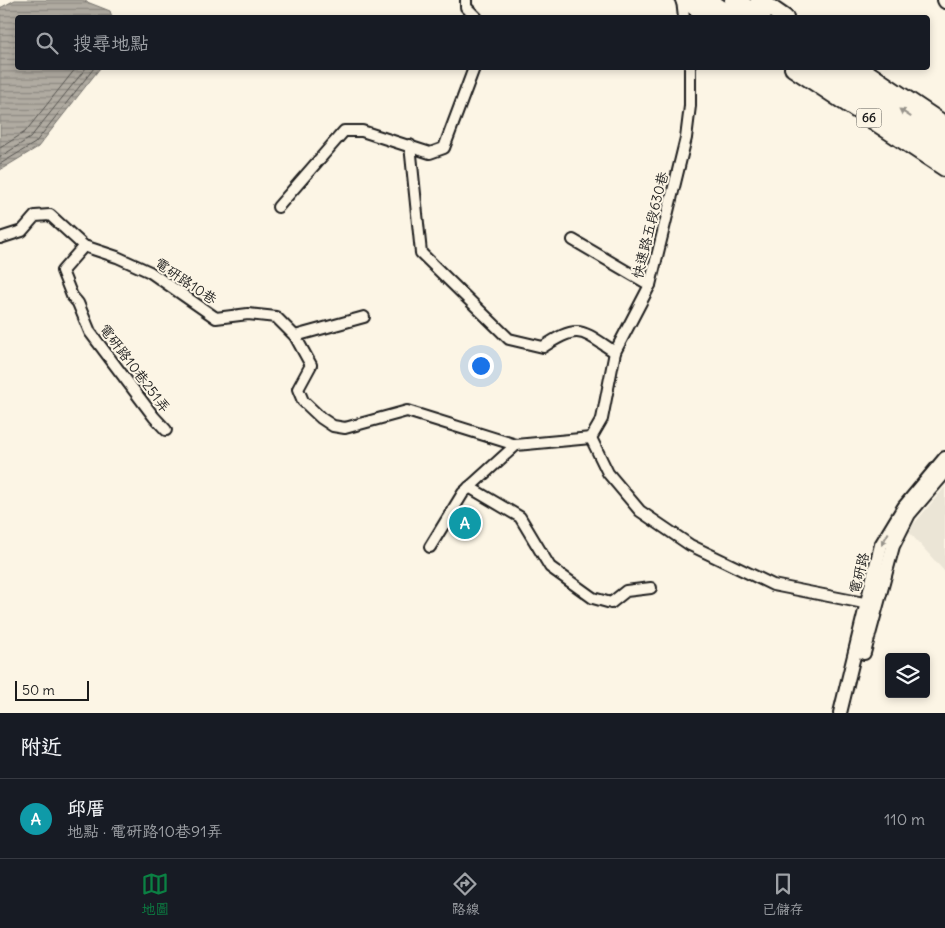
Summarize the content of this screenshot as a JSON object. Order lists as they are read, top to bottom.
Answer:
{
  "streets": {
    "highway": ["66"],
    "street": [
      "快速路五段630巷",
      "電研路10巷",
      "電研路10巷251弄",
      "電研路"
    ]
  },
  "crossings": [
    ["快速路五段630巷", "電研路10巷"],
    ["電研路10巷", "電研路10巷251弄"]
  ],
  "scale_bar": "50 m",
  "page": {
    "search": "搜尋地點",
    "pins": "A",
    "scale": "50 m",
    "heading": "附近",
    "list": [
      {
        "mark": "A",
        "name": "邱厝",
        "note": "地點 · 電研路10巷91弄",
        "value": "110 m"
      }
    ],
    "nav": ["地圖", "路線", "已儲存"]
  }
}
